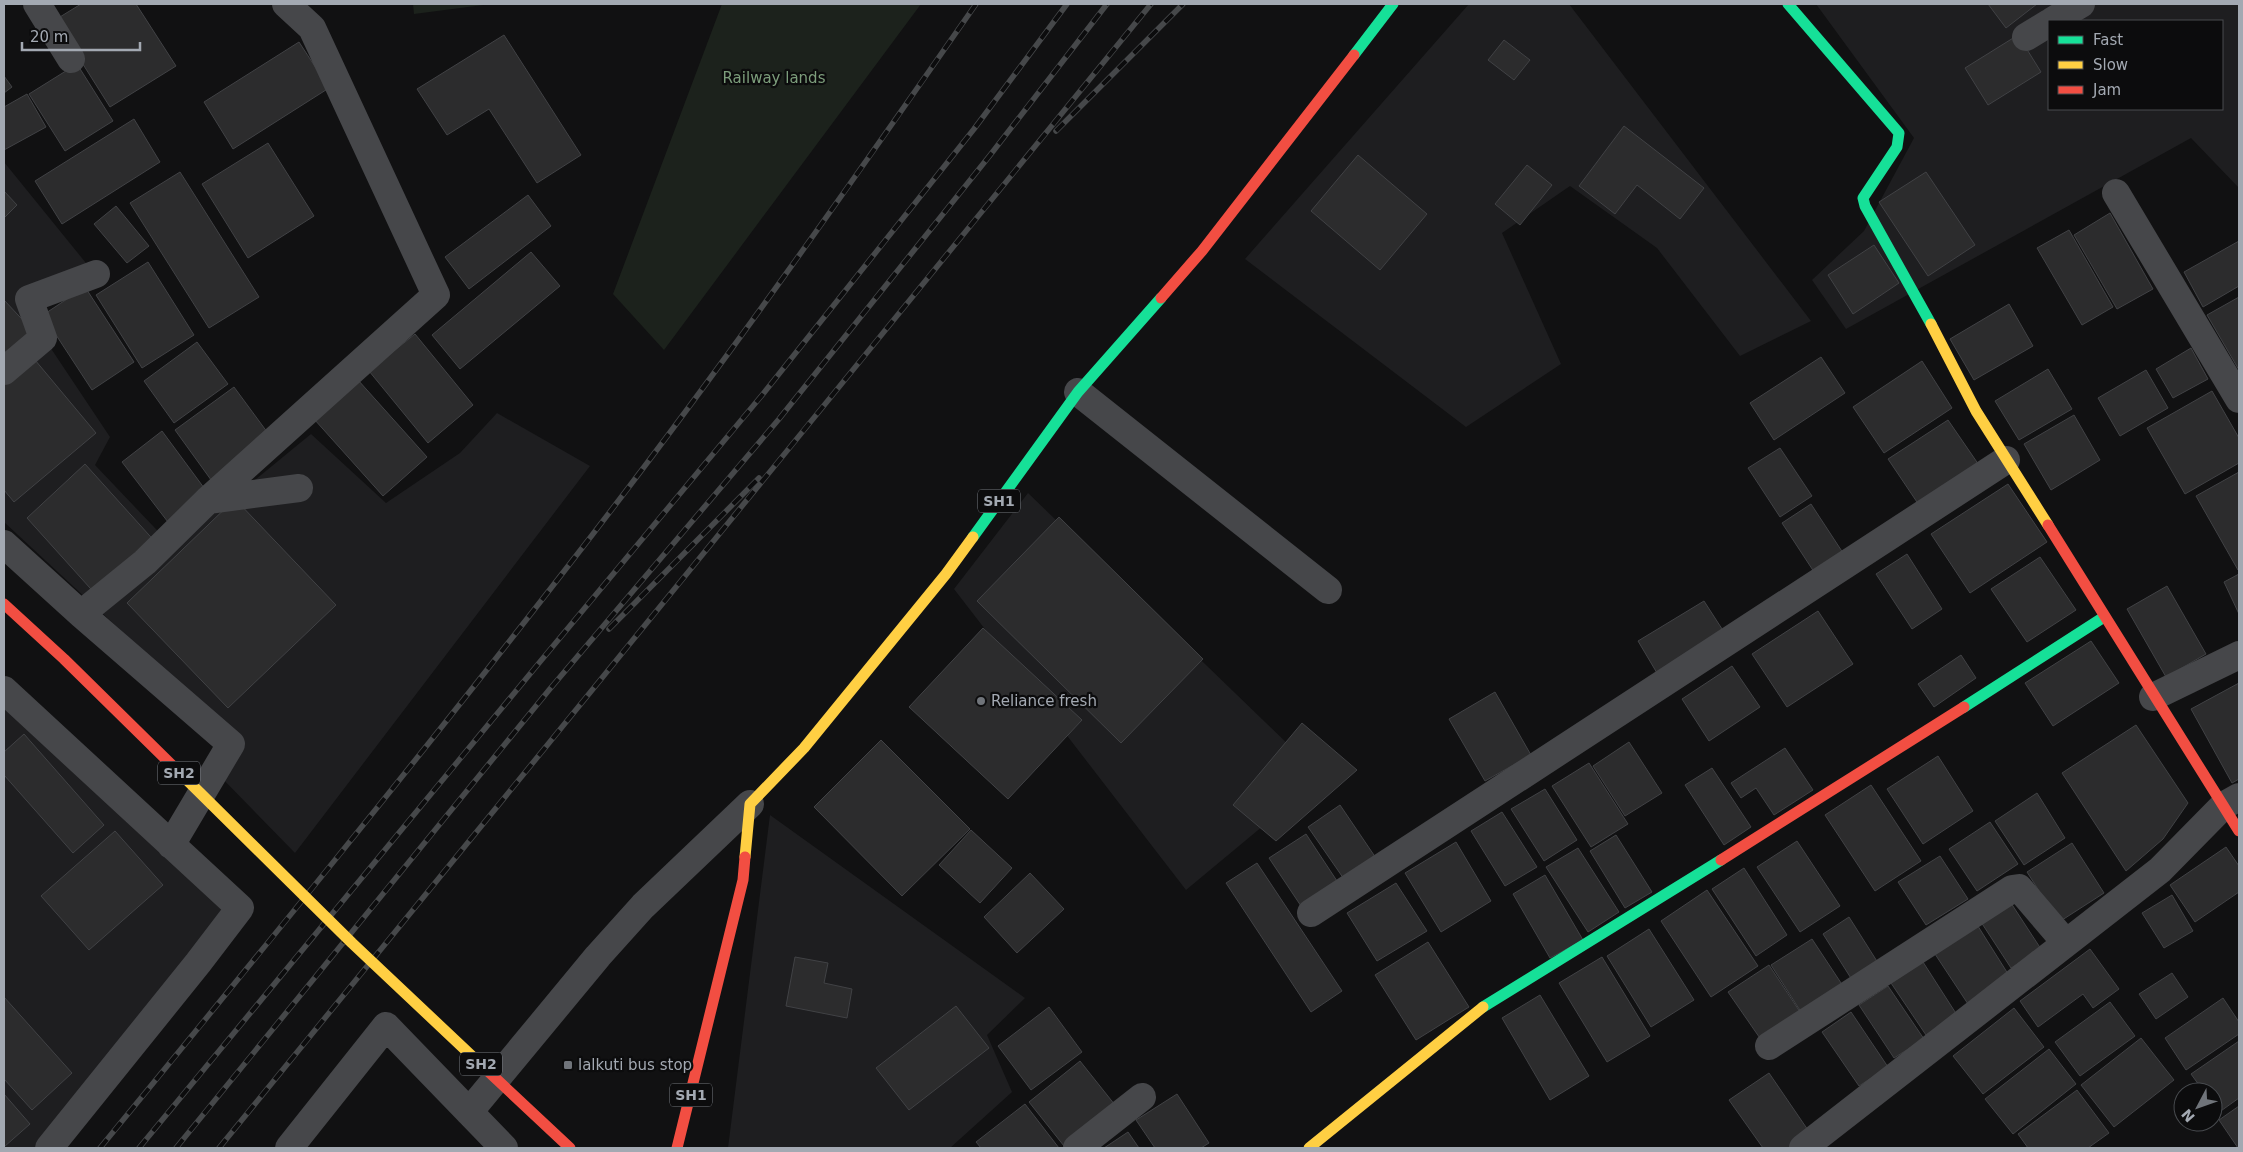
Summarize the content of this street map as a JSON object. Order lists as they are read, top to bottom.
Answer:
{
  "streets": {
    "main road": ["SH1", "SH2"]
  },
  "parks": ["Railway lands"],
  "places": {
    "other": ["Reliance fresh"],
    "transit": ["lalkuti bus stop"]
  },
  "legend": ["Fast", "Slow", "Jam"],
  "scale_bar": "20 m",
  "north": "bottom left"
}
